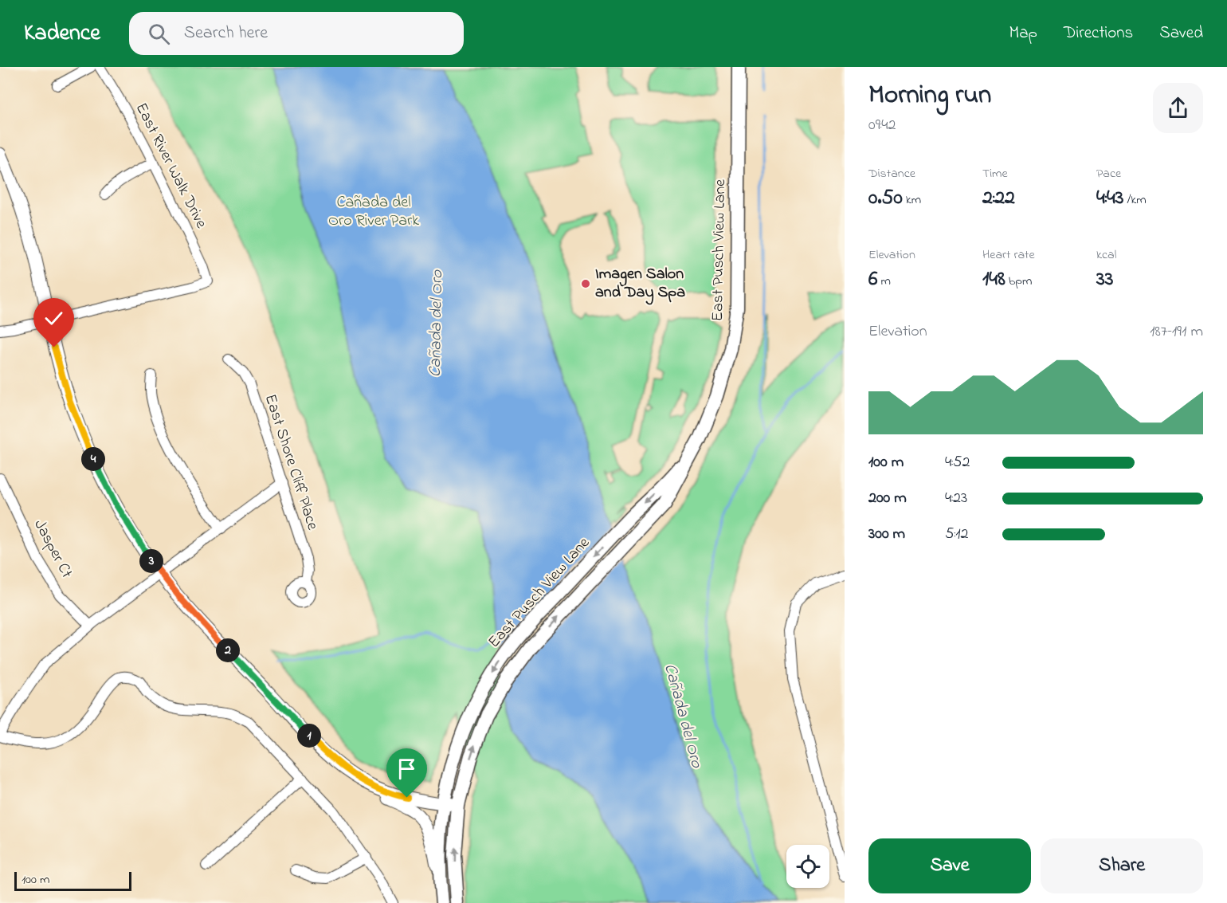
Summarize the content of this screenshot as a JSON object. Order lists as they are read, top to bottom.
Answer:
{
  "streets": {
    "main road": ["East Pusch View Lane"],
    "street": ["East River Walk Drive", "East Shore Cliff Place", "Jasper Ct"]
  },
  "water": ["Cañada del Oro"],
  "parks": ["Cañada del Oro River Park"],
  "places": ["Imagen Salon and Day Spa"],
  "scale_bar": "100 m",
  "page": {
    "header": "Kadence",
    "search": "Search here",
    "nav": ["Map", "Directions", "Saved"],
    "heading": ["Morning run", "09:42"],
    "stats": [
      ["Distance", "0.50 km"],
      ["Time", "2:22"],
      ["Pace", "4:43 /km"],
      ["Elevation", "6 m"],
      ["Heart rate", "148 bpm"],
      ["kcal", "33"]
    ],
    "chart": ["Elevation", "187–191 m"],
    "list": [
      {
        "name": "100 m",
        "note": "4:52"
      },
      {
        "name": "200 m",
        "note": "4:23"
      },
      {
        "name": "300 m",
        "note": "5:12"
      }
    ],
    "pins": [
      "4",
      "3",
      "2",
      "1"
    ],
    "buttons": ["Save", "Share"],
    "scale": "100 m"
  }
}
